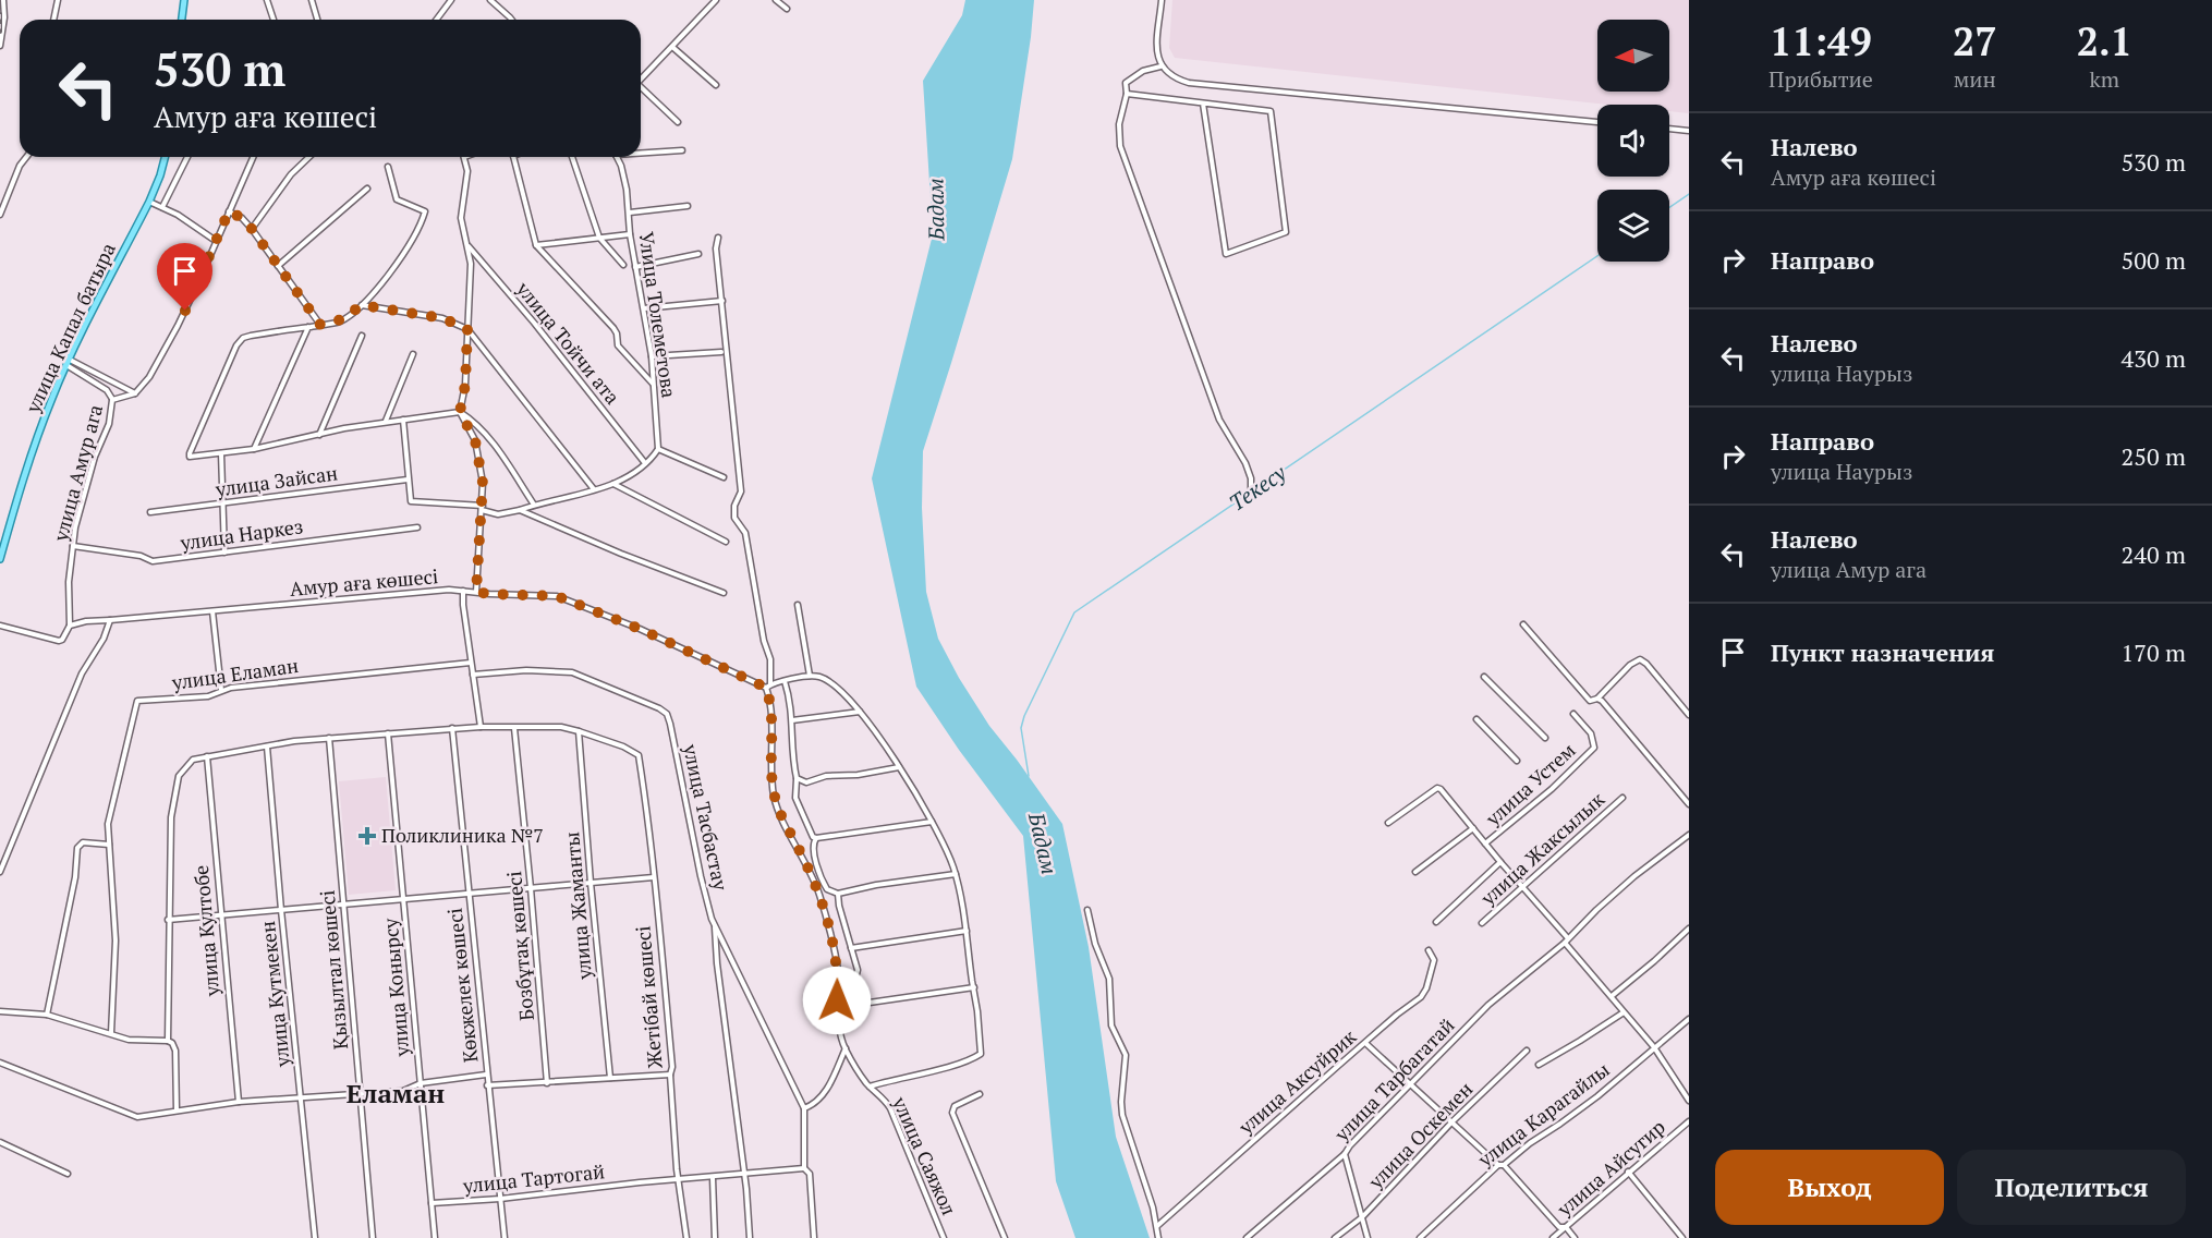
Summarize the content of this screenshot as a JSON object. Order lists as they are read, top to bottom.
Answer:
{
  "streets": {
    "main road": ["улица Капал батыра"],
    "street": [
      "Улица Толеметова",
      "улица Тойчи ата",
      "улица Амур ага",
      "улица Зайсан",
      "улица Наркез",
      "Амур аға көшесі",
      "улица Еламан",
      "улица Устем",
      "улица Тасбастау",
      "улица Жаксылык",
      "улица Жаманты",
      "улица Култобе",
      "Бозбұтақ көшесі",
      "Қызылтал көшесі",
      "Көкжелек көшесі",
      "улица Конырсу",
      "улица Кутмекен",
      "Жетібай көшесі",
      "улица Тарбагатай",
      "улица Аксуйрик",
      "улица Карагайлы",
      "улица Оскемен",
      "улица Саяжол",
      "улица Айсугир",
      "улица Тартогай"
    ]
  },
  "crossings": [
    ["улица Амур ага", "улица Наркез"],
    ["улица Амур ага", "Амур аға көшесі"],
    ["Амур аға көшесі", "улица Саяжол"],
    ["улица Тасбастау", "улица Тартогай"],
    ["улица Жаманты", "Жетібай көшесі"],
    ["Көкжелек көшесі", "улица Тартогай"],
    ["улица Конырсу", "улица Тартогай"],
    ["Жетібай көшесі", "улица Тартогай"]
  ],
  "districts": ["Еламан"],
  "water": ["Бадам", "Текесу"],
  "places": {
    "health": ["Поликлиника №7"]
  },
  "north": "left",
  "page": {
    "eta": [
      "11:49",
      "Прибытие",
      "27",
      "мин",
      "2.1",
      "km"
    ],
    "turn": ["530 m", "Амур аға көшесі"],
    "list": [
      {
        "name": "Налево",
        "note": "Амур аға көшесі",
        "value": "530 m"
      },
      {
        "name": "Направо",
        "value": "500 m"
      },
      {
        "name": "Налево",
        "note": "улица Наурыз",
        "value": "430 m"
      },
      {
        "name": "Направо",
        "note": "улица Наурыз",
        "value": "250 m"
      },
      {
        "name": "Налево",
        "note": "улица Амур ага",
        "value": "240 m"
      },
      {
        "name": "Пункт назначения",
        "value": "170 m"
      }
    ],
    "buttons": ["Выход", "Поделиться"]
  }
}
